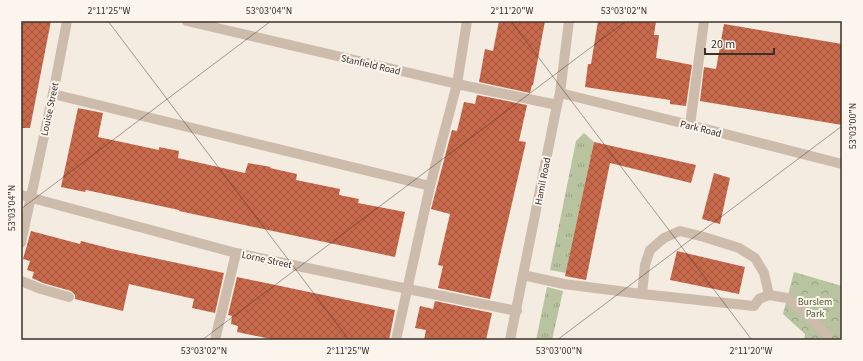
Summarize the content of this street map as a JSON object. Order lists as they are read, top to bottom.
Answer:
{
  "streets": {
    "street": [
      "Stanfield Road",
      "Louise Street",
      "Park Road",
      "Hamil Road",
      "Lorne Street"
    ]
  },
  "crossings": [
    ["Stanfield Road", "Hamil Road"],
    ["Louise Street", "Lorne Street"],
    ["Park Road", "Hamil Road"],
    ["Hamil Road", "Lorne Street"]
  ],
  "parks": ["Burslem Park"],
  "scale_bar": "20 m",
  "coordinates": [
    "2°11'25\"W",
    "53°03'04\"N",
    "2°11'20\"W",
    "53°03'02\"N",
    "53°03'00\"N"
  ]
}
